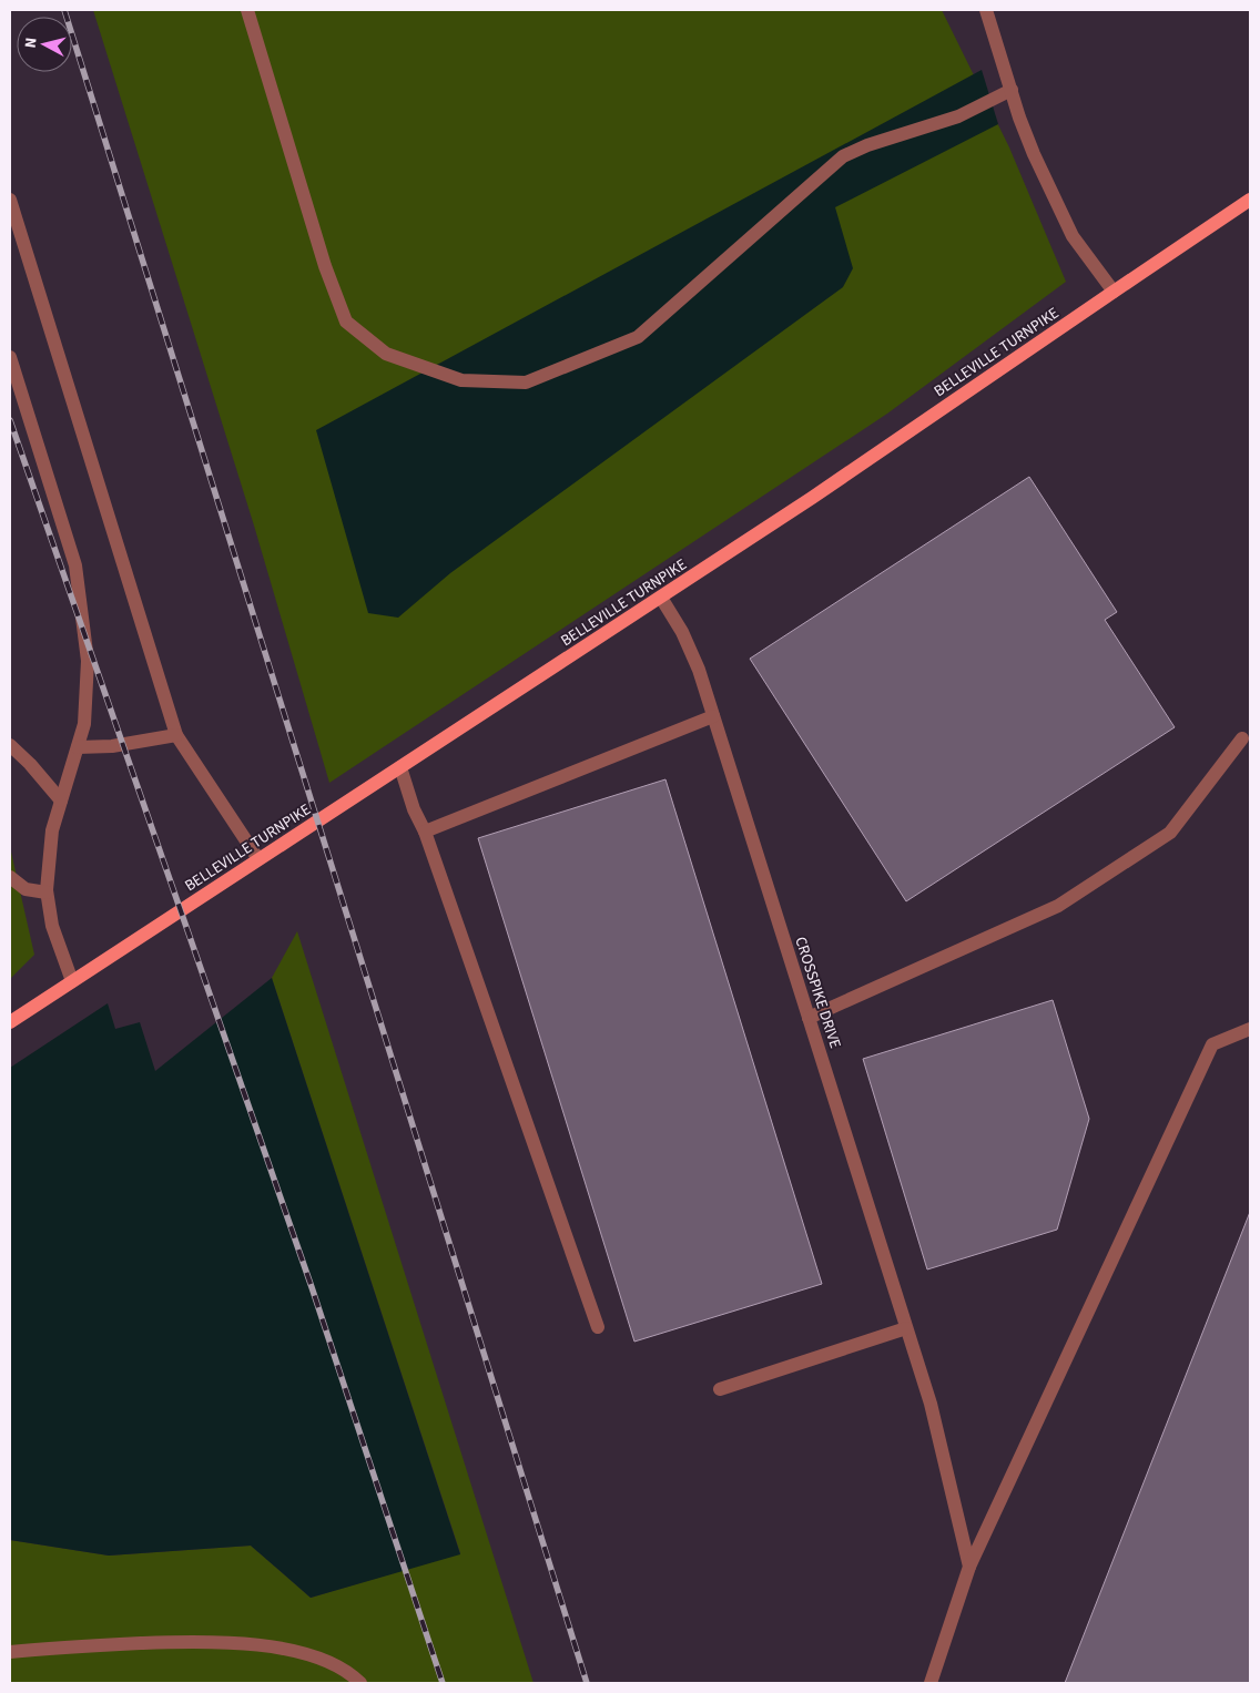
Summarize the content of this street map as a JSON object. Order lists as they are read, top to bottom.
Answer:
{
  "streets": {
    "main road": ["BELLEVILLE TURNPIKE"],
    "street": ["CROSSPIKE DRIVE"]
  },
  "crossings": [
    ["BELLEVILLE TURNPIKE", "CROSSPIKE DRIVE"]
  ],
  "north": "left"
}
